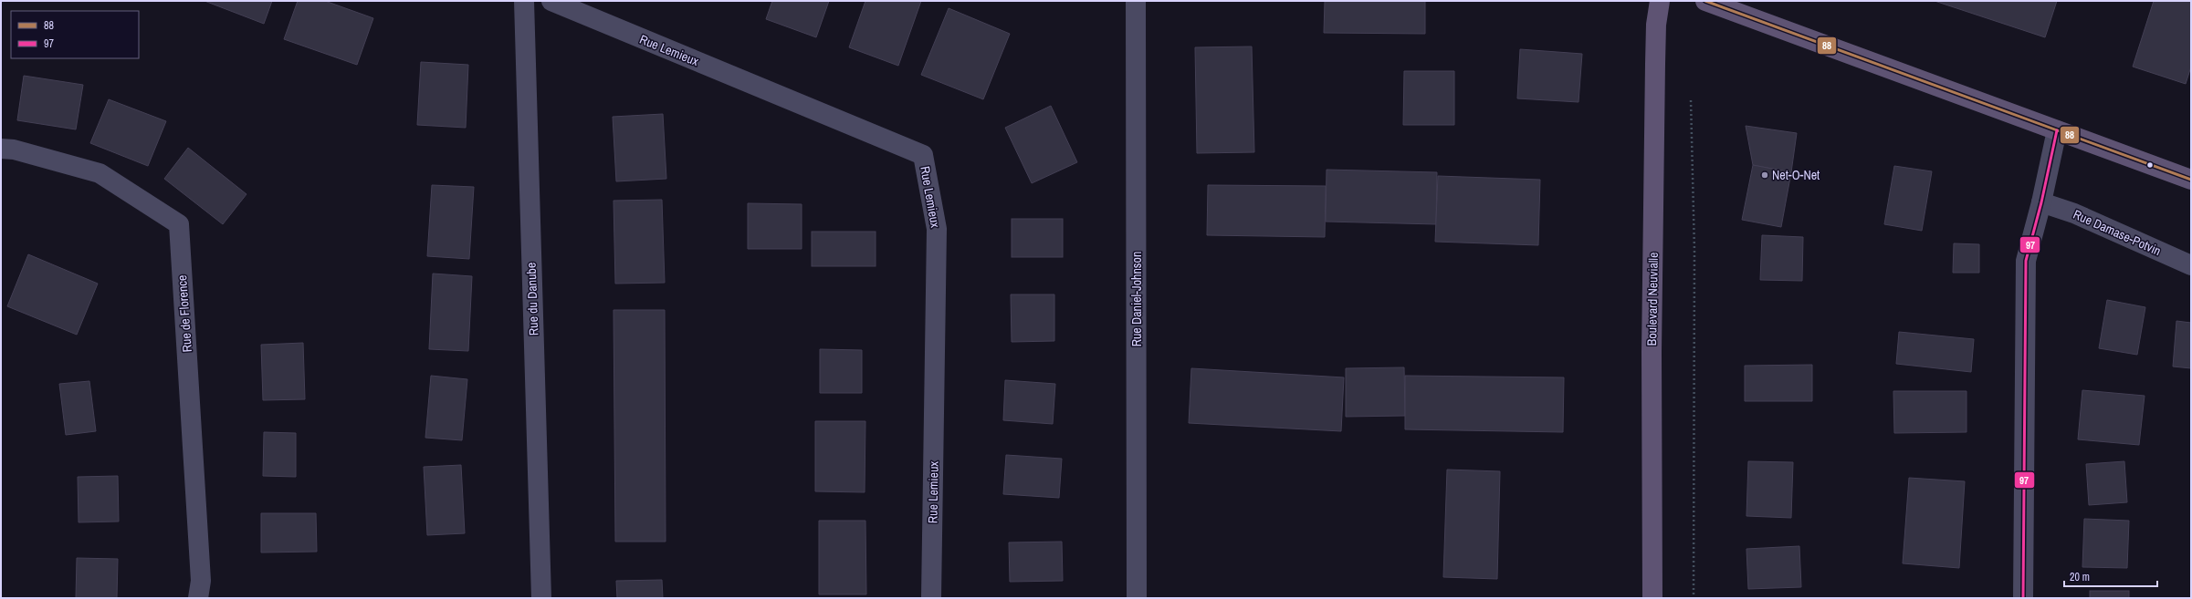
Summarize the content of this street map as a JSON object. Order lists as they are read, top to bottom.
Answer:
{
  "streets": {
    "main road": ["Boulevard Neuvialle"],
    "street": [
      "Rue Lemieux",
      "Rue Damase-Potvin",
      "Rue du Danube",
      "Rue Daniel-Johnson",
      "Rue de Florence"
    ]
  },
  "places": ["Net-O-Net"],
  "lines": ["transit line 88", "transit line 97"],
  "legend": ["88", "97"],
  "scale_bar": "20 m"
}
